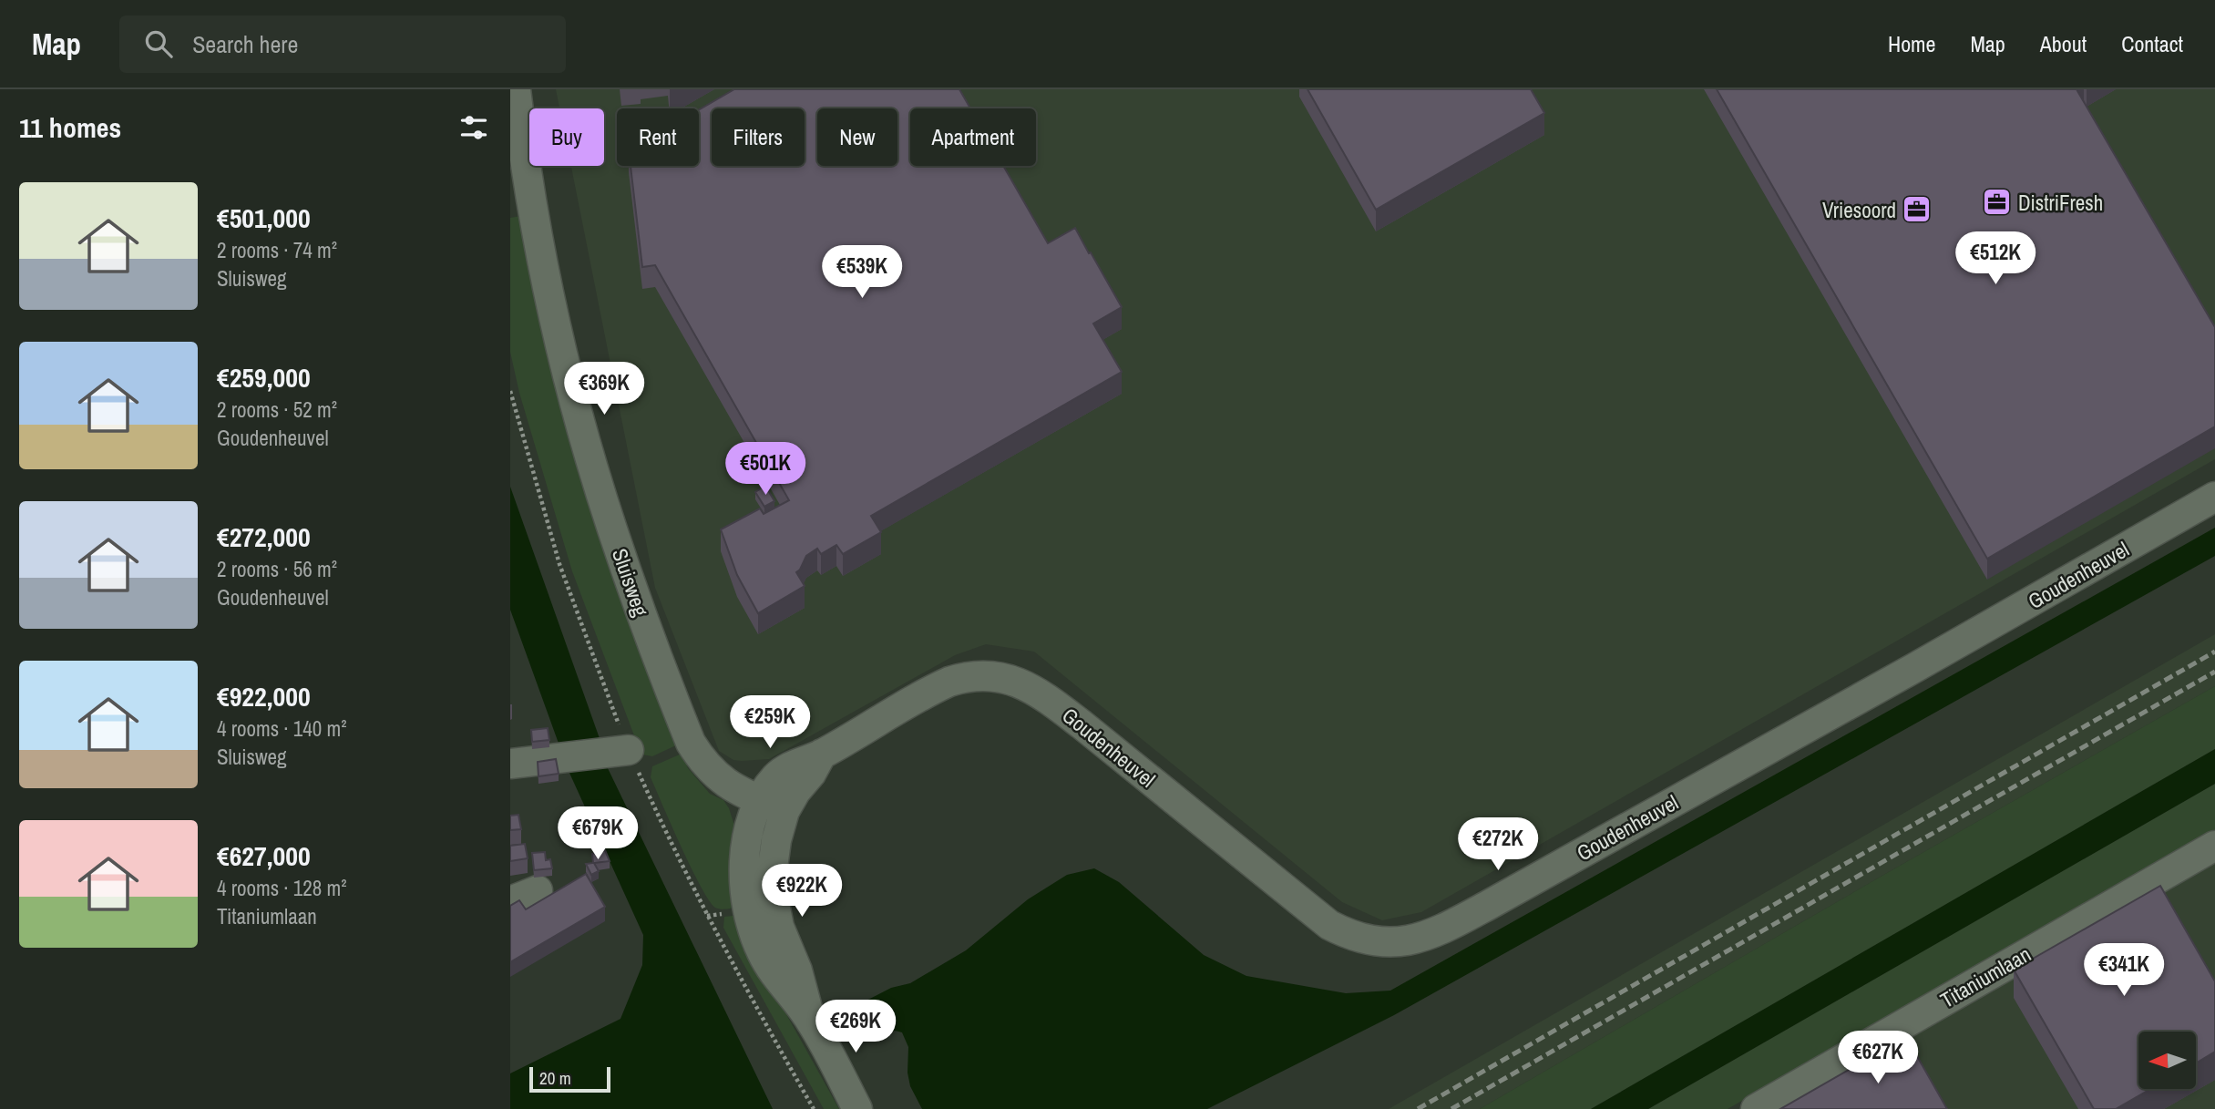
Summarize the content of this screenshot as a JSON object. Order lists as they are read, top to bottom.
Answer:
{
  "streets": {
    "street": ["Goudenheuvel", "Sluisweg", "Titaniumlaan"]
  },
  "crossings": [
    ["Goudenheuvel", "Sluisweg"]
  ],
  "places": {
    "office": ["DistriFresh", "Vriesoord"]
  },
  "scale_bar": "20 m",
  "north": "left",
  "page": {
    "header": "Map",
    "search": "Search here",
    "nav": [
      "Home",
      "Map",
      "About",
      "Contact"
    ],
    "heading": "11 homes",
    "chip": [
      "Buy",
      "Rent",
      "Filters",
      "New",
      "Apartment"
    ],
    "list": [
      {
        "name": "€501,000",
        "note": "2 rooms · 74 m² · Sluisweg"
      },
      {
        "name": "€259,000",
        "note": "2 rooms · 52 m² · Goudenheuvel"
      },
      {
        "name": "€272,000",
        "note": "2 rooms · 56 m² · Goudenheuvel"
      },
      {
        "name": "€922,000",
        "note": "4 rooms · 140 m² · Sluisweg"
      },
      {
        "name": "€627,000",
        "note": "4 rooms · 128 m² · Titaniumlaan"
      }
    ],
    "price": [
      "€512K",
      "€539K",
      "€369K",
      "€501K",
      "€259K",
      "€679K",
      "€272K",
      "€922K",
      "€341K",
      "€269K",
      "€627K"
    ],
    "scale": "20 m"
  }
}
